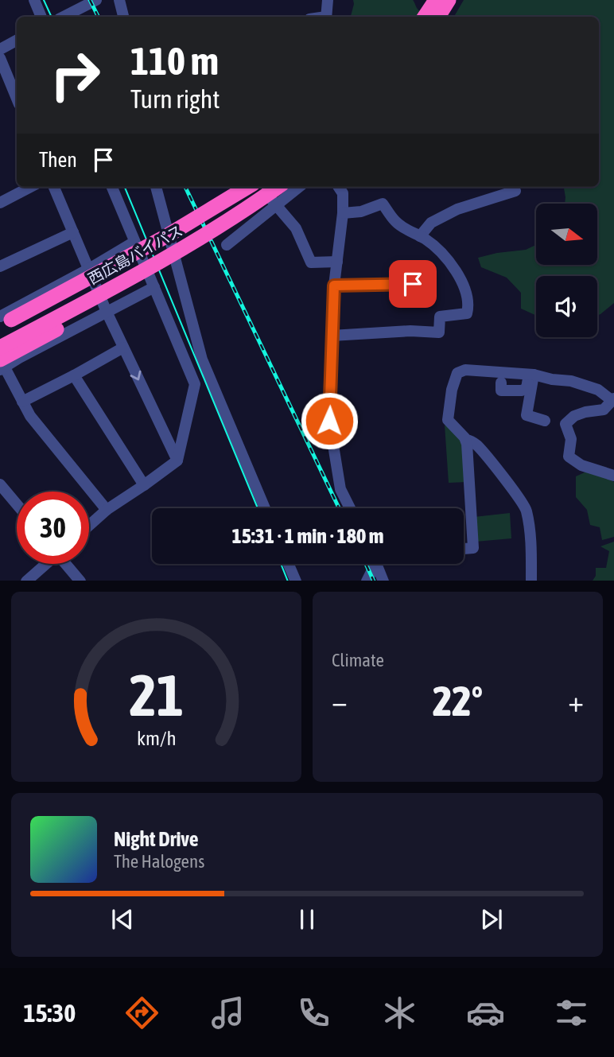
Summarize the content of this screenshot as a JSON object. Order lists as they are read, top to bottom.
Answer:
{
  "streets": {
    "highway": ["西広島バイパス"]
  },
  "north": "right",
  "page": {
    "turn": ["110 m", "Turn right"],
    "then": "Then",
    "limit": "30",
    "trip": "15:31 · 1 min · 180 m",
    "tile": "Climate",
    "heat": ["−", "22°", "+"],
    "song": ["Night Drive", "The Halogens"],
    "tabs": "15:30",
    "gauge": ["21", "km/h"]
  }
}
